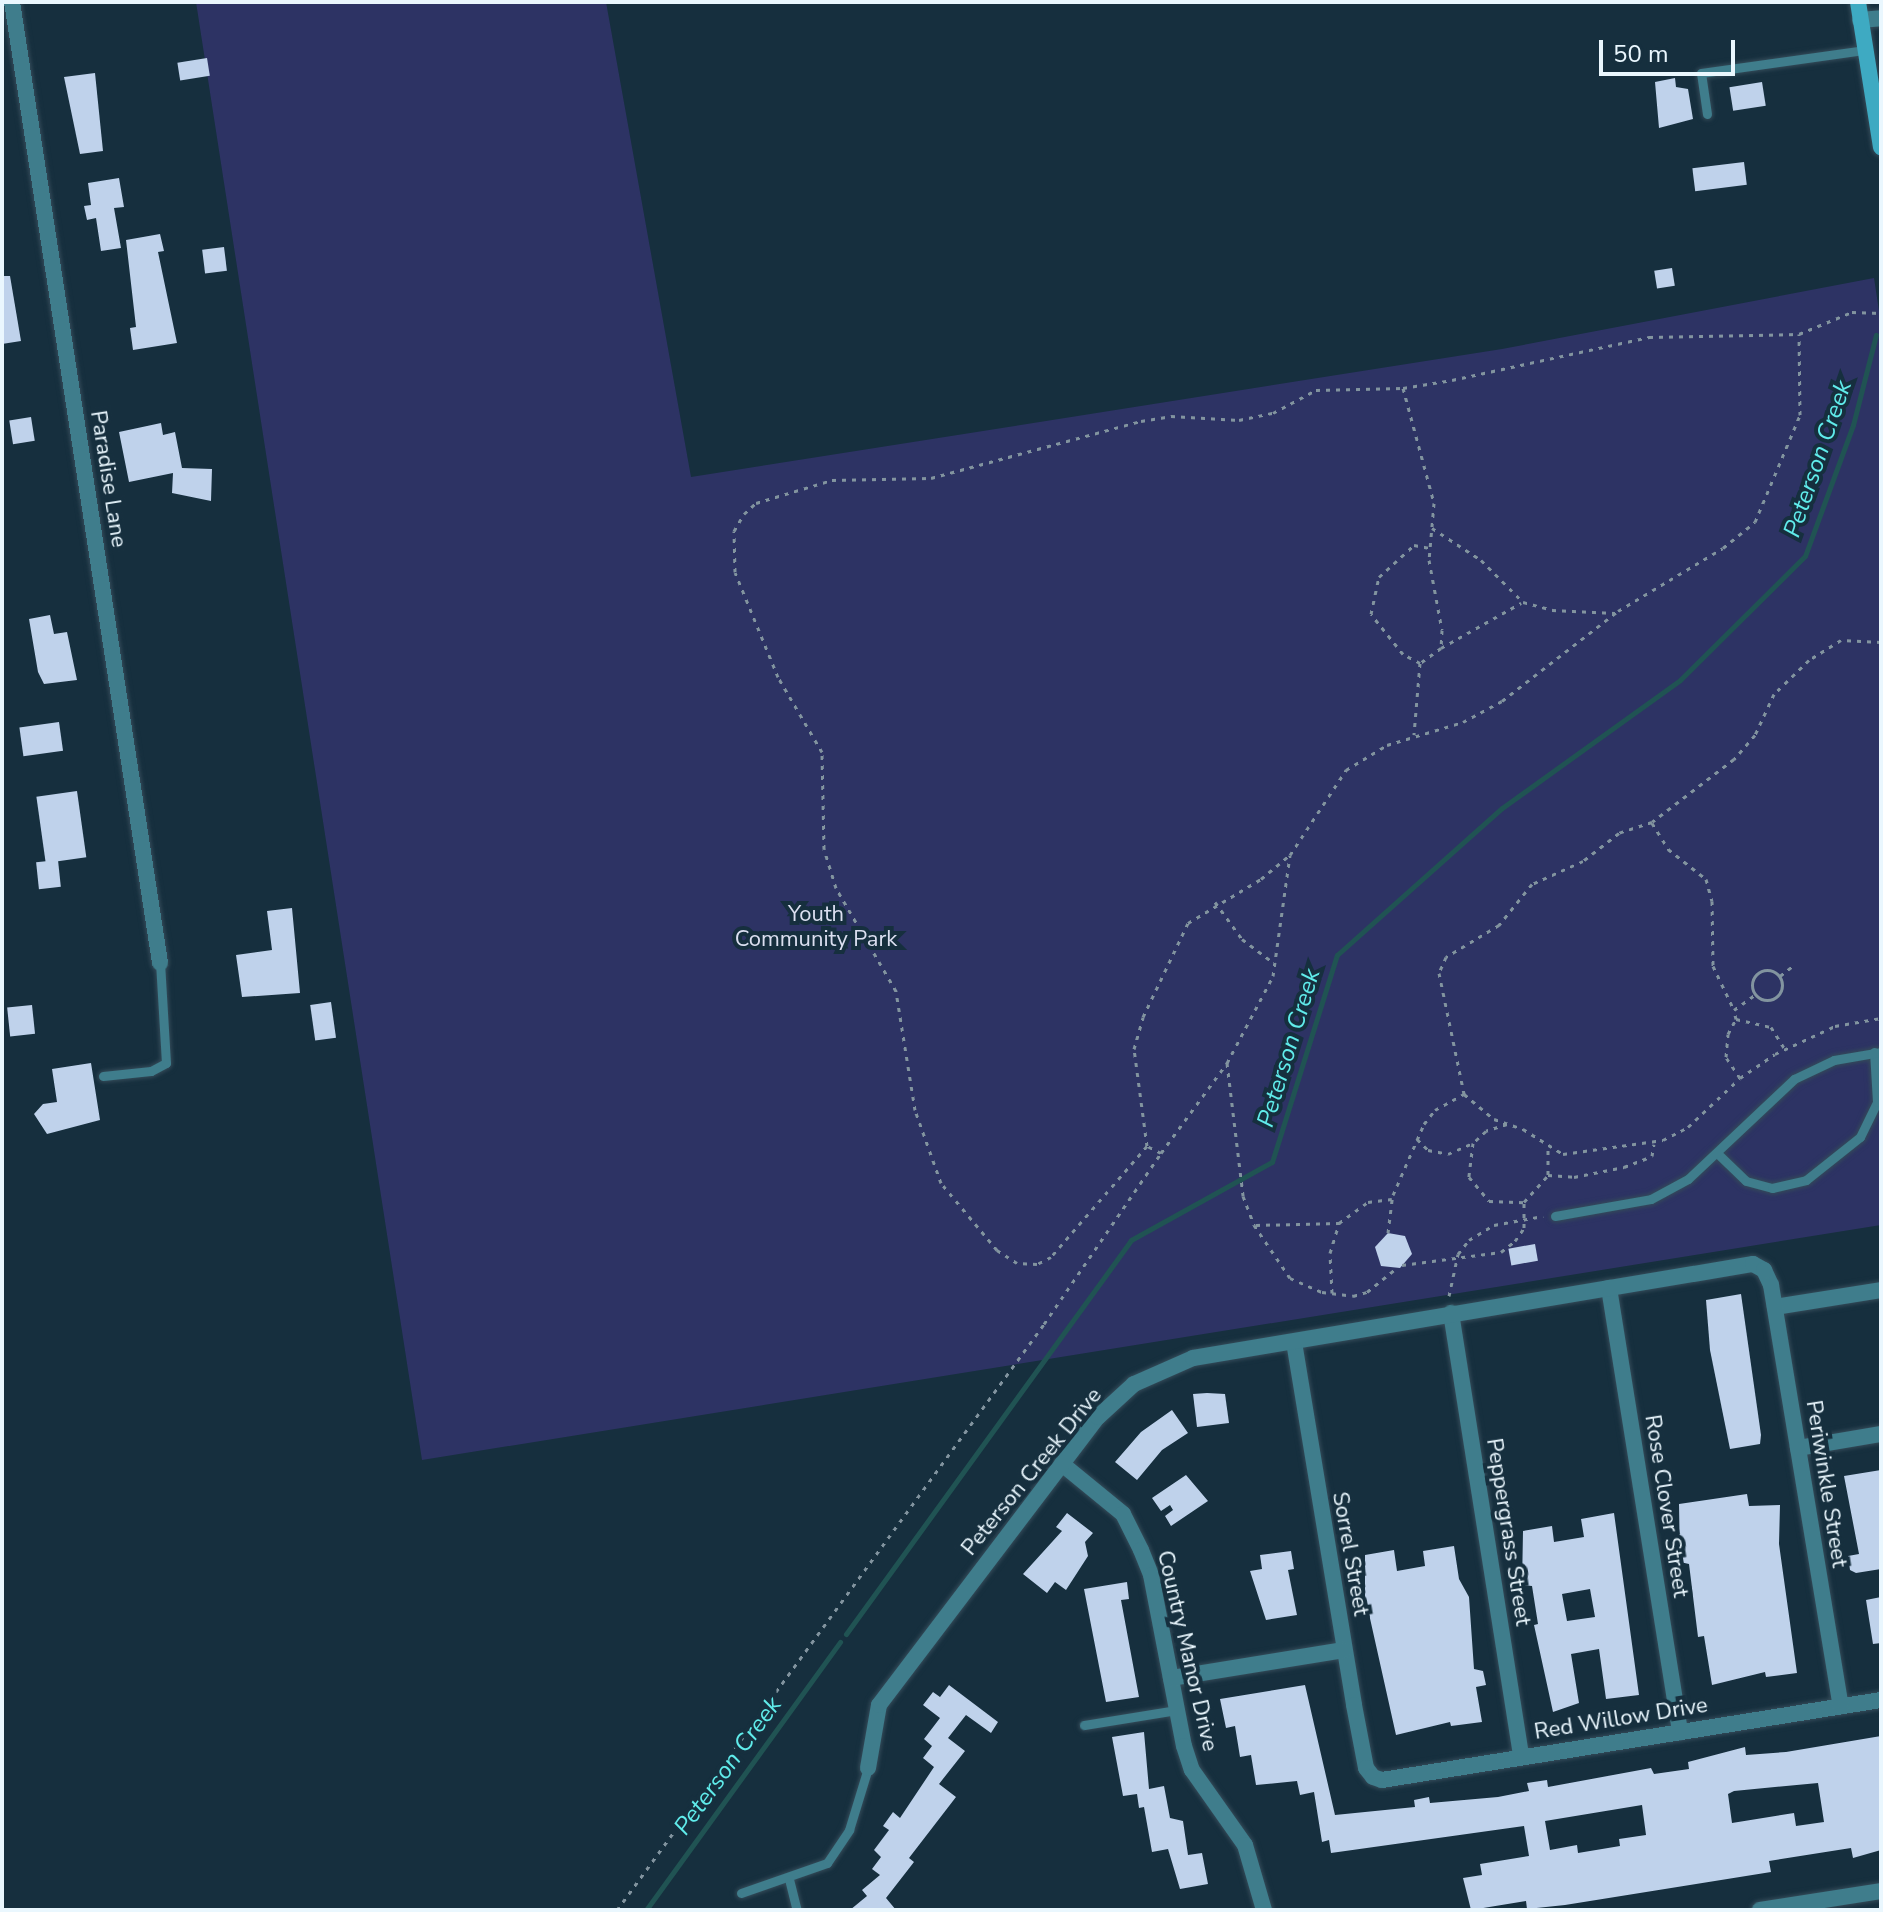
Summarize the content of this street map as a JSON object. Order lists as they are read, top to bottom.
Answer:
{
  "streets": {
    "street": [
      "Paradise Lane",
      "Peterson Creek Drive",
      "Periwinkle Street",
      "Rose Clover Street",
      "Peppergrass Street",
      "Sorrel Street",
      "Country Manor Drive",
      "Red Willow Drive"
    ]
  },
  "crossings": [
    ["Peterson Creek Drive", "Periwinkle Street"],
    ["Peterson Creek Drive", "Rose Clover Street"],
    ["Peterson Creek Drive", "Peppergrass Street"],
    ["Peterson Creek Drive", "Sorrel Street"],
    ["Peterson Creek Drive", "Country Manor Drive"],
    ["Periwinkle Street", "Red Willow Drive"],
    ["Rose Clover Street", "Red Willow Drive"],
    ["Peppergrass Street", "Red Willow Drive"],
    ["Sorrel Street", "Red Willow Drive"]
  ],
  "water": ["Peterson Creek"],
  "parks": ["Youth Community Park"],
  "scale_bar": "50 m"
}
